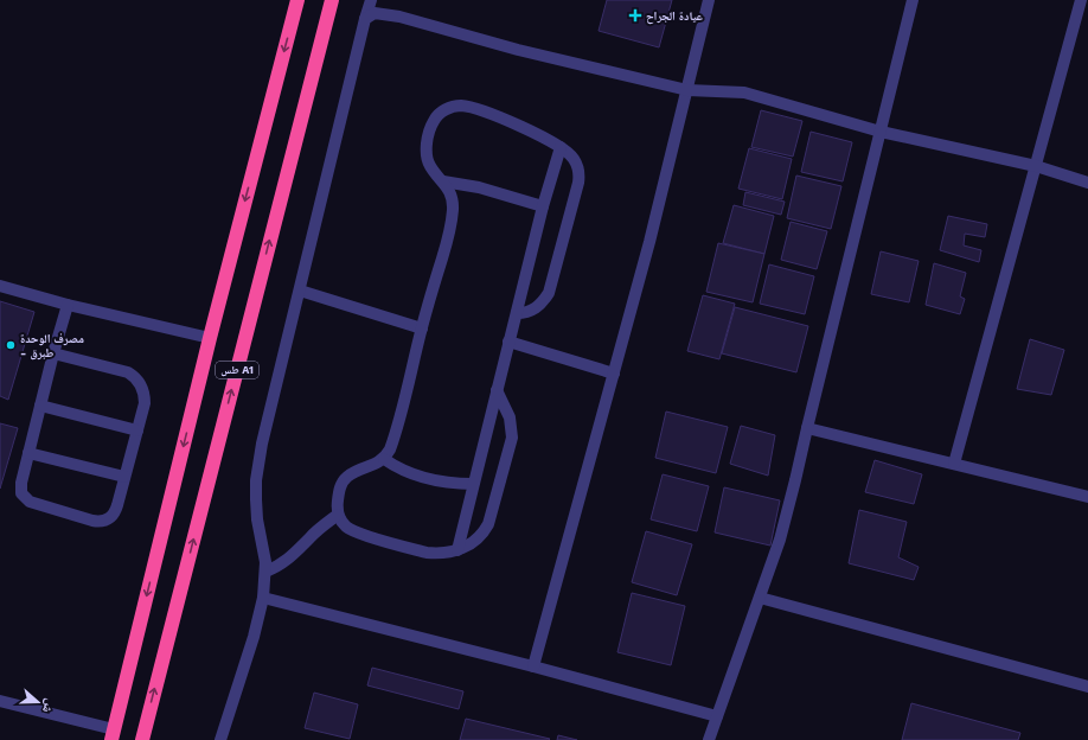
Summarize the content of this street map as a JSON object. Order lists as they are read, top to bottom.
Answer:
{
  "streets": {
    "highway": ["طس A1"]
  },
  "places": {
    "health": ["عيادة الجراح"],
    "other": ["مصرف الوحدة - طبرق"]
  },
  "north": "right"
}
